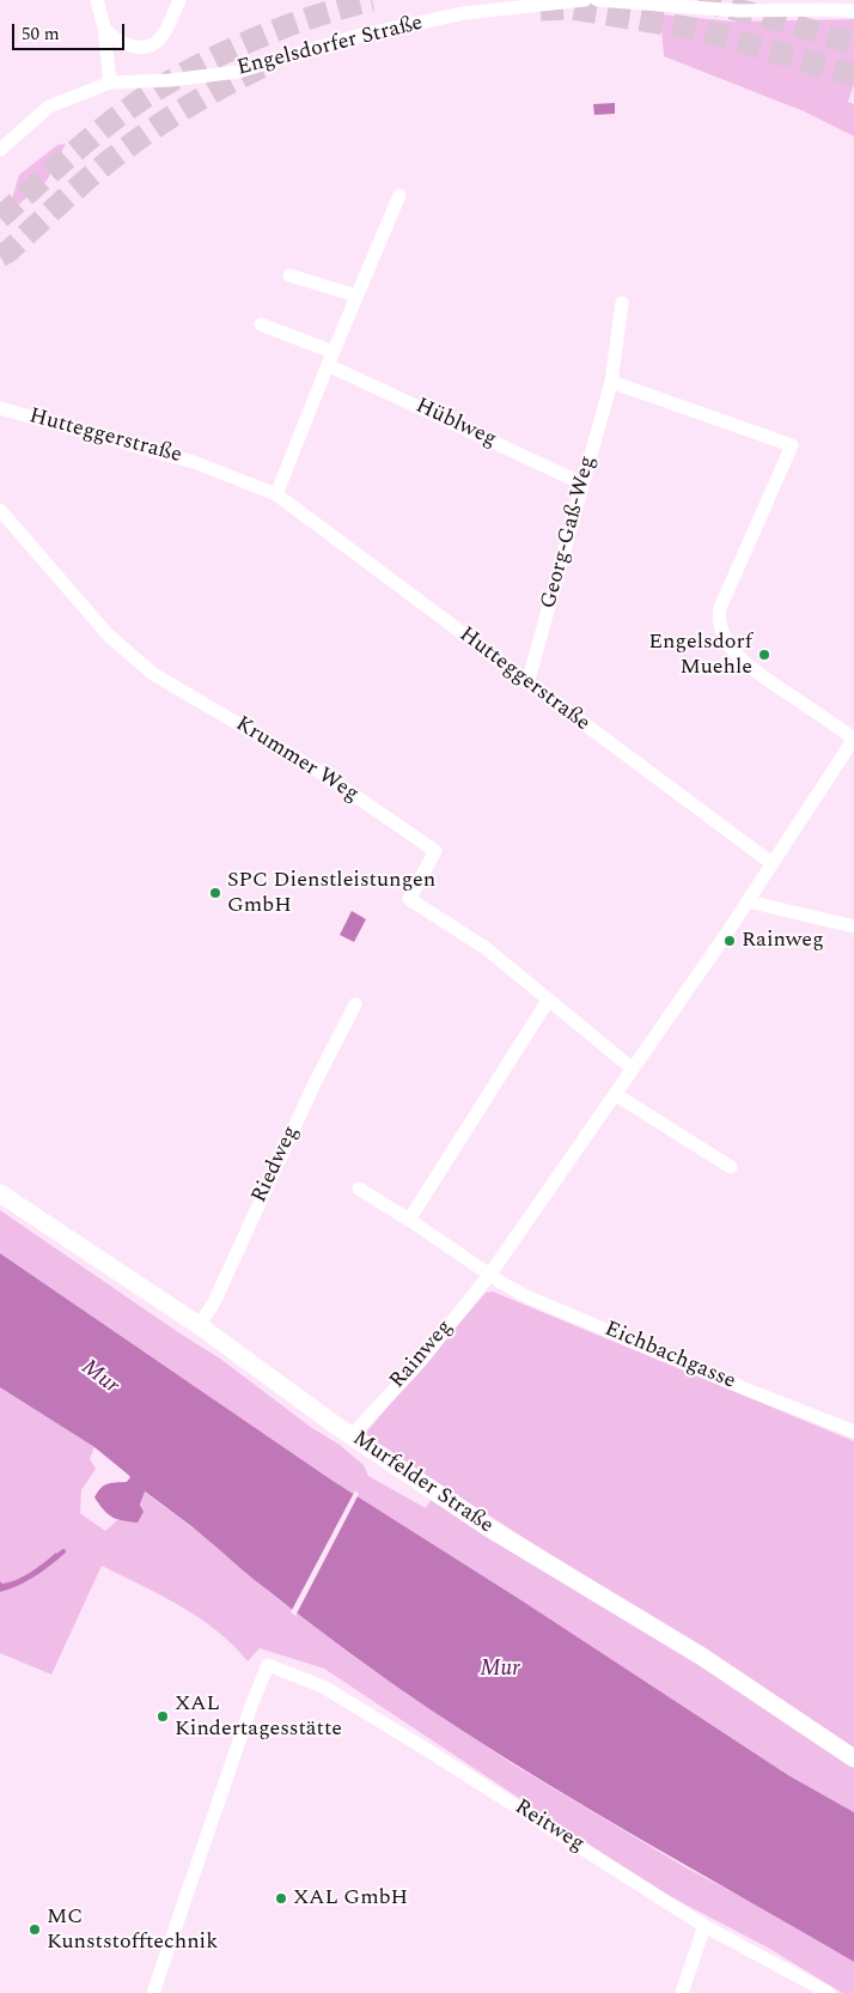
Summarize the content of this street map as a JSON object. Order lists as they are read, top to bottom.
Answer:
{
  "streets": {
    "street": [
      "Engelsdorfer Straße",
      "Hüblweg",
      "Hutteggerstraße",
      "Georg-Gaß-Weg",
      "Krummer Weg",
      "Riedweg",
      "Rainweg",
      "Eichbachgasse",
      "Murfelder Straße",
      "Reitweg"
    ]
  },
  "crossings": [
    ["Hüblweg", "Georg-Gaß-Weg"],
    ["Hutteggerstraße", "Georg-Gaß-Weg"],
    ["Hutteggerstraße", "Rainweg"],
    ["Georg-Gaß-Weg", "Rainweg"],
    ["Krummer Weg", "Rainweg"],
    ["Riedweg", "Murfelder Straße"],
    ["Rainweg", "Eichbachgasse"],
    ["Rainweg", "Murfelder Straße"]
  ],
  "water": ["Mur"],
  "places": [
    "Engelsdorf Muehle",
    "SPC Dienstleistungen GmbH",
    "Rainweg",
    "XAL Kindertagesstätte",
    "XAL GmbH",
    "MC Kunststofftechnik"
  ],
  "scale_bar": "50 m"
}
